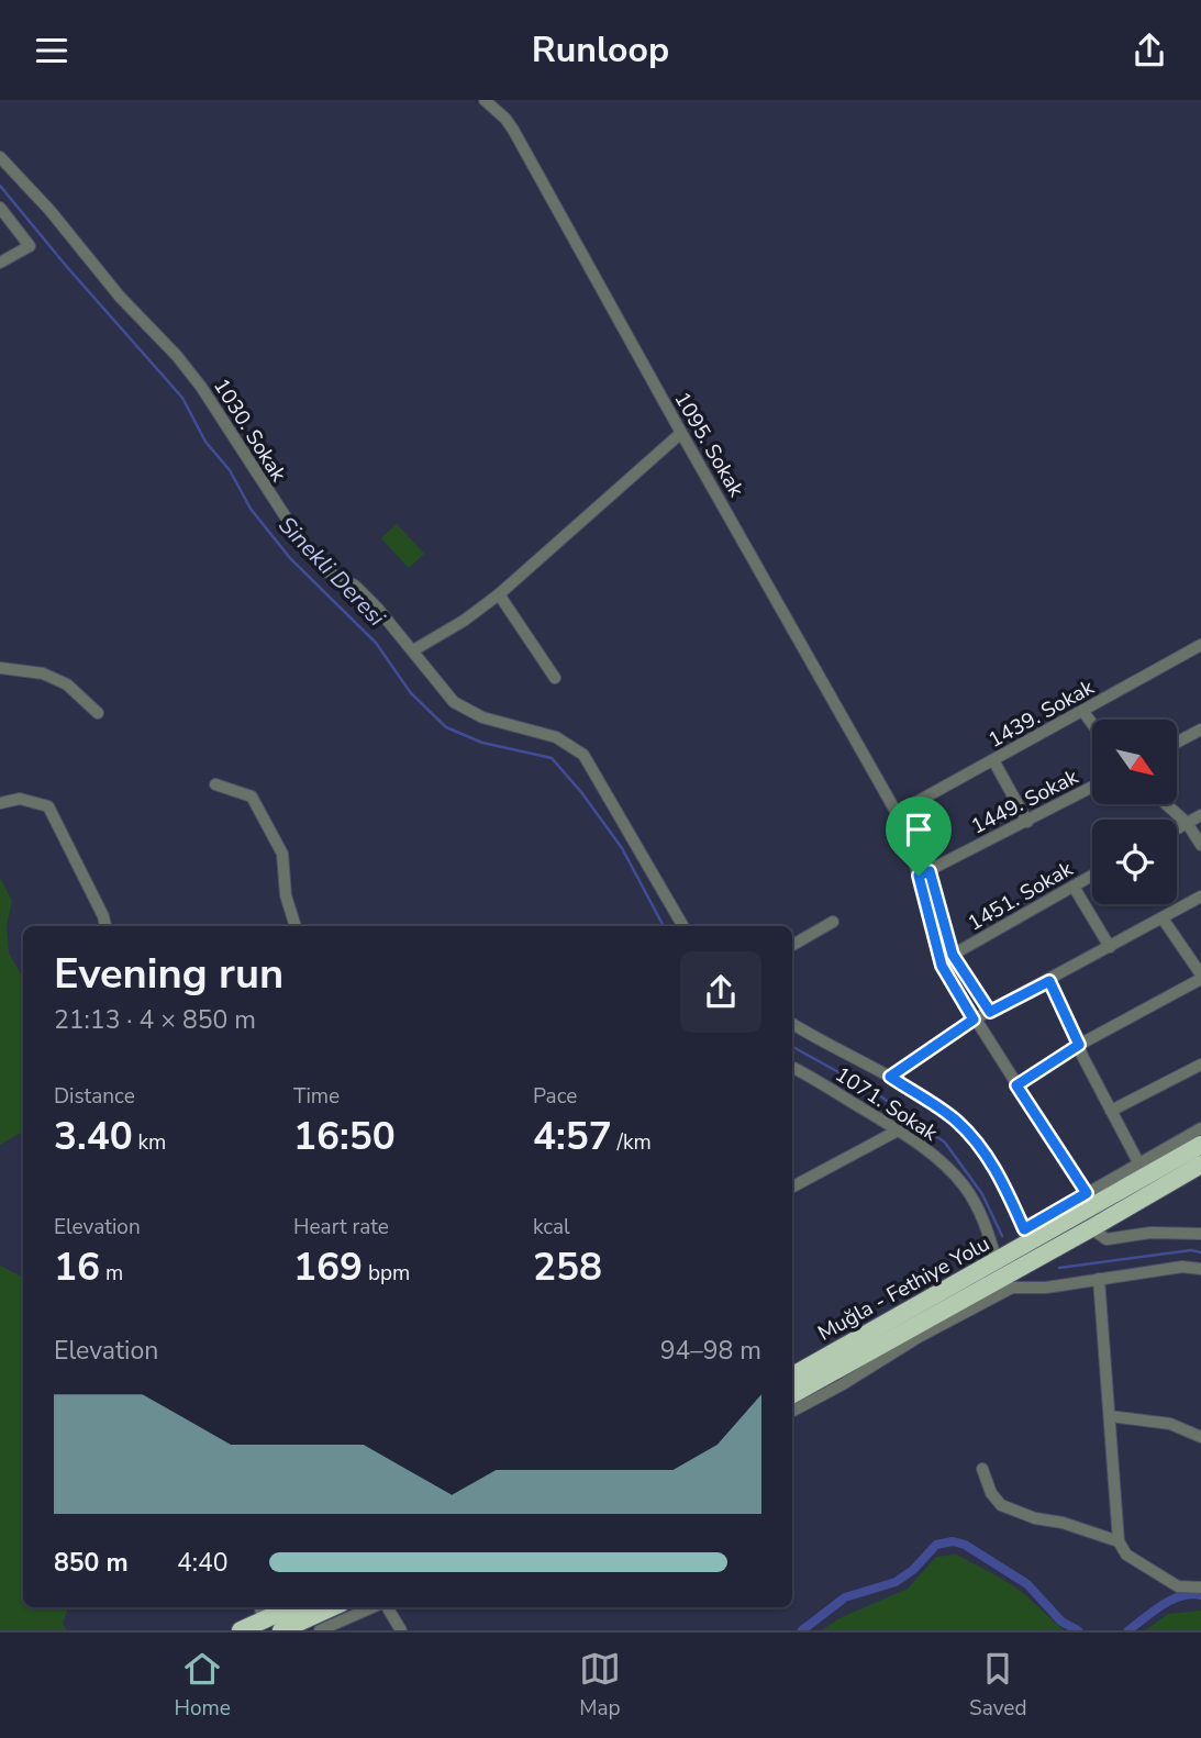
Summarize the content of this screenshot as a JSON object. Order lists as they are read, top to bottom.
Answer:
{
  "streets": {
    "highway": ["Muğla - Fethiye Yolu"],
    "street": [
      "1030. Sokak",
      "1095. Sokak",
      "1439. Sokak",
      "1449. Sokak",
      "1451. Sokak",
      "1071. Sokak"
    ]
  },
  "crossings": [
    ["1095. Sokak", "1439. Sokak"],
    ["1095. Sokak", "1449. Sokak"],
    ["1071. Sokak", "Muğla - Fethiye Yolu"]
  ],
  "water": ["Sinekli Deresi"],
  "north": "bottom right",
  "page": {
    "header": "Runloop",
    "heading": ["Evening run", "21:13 · 4 × 850 m"],
    "stats": [
      ["Distance", "3.40 km"],
      ["Time", "16:50"],
      ["Pace", "4:57 /km"],
      ["Elevation", "16 m"],
      ["Heart rate", "169 bpm"],
      ["kcal", "258"]
    ],
    "chart": ["Elevation", "94–98 m"],
    "list": [
      {
        "name": "850 m",
        "note": "4:40"
      }
    ],
    "tabs": ["Home", "Map", "Saved"]
  }
}
